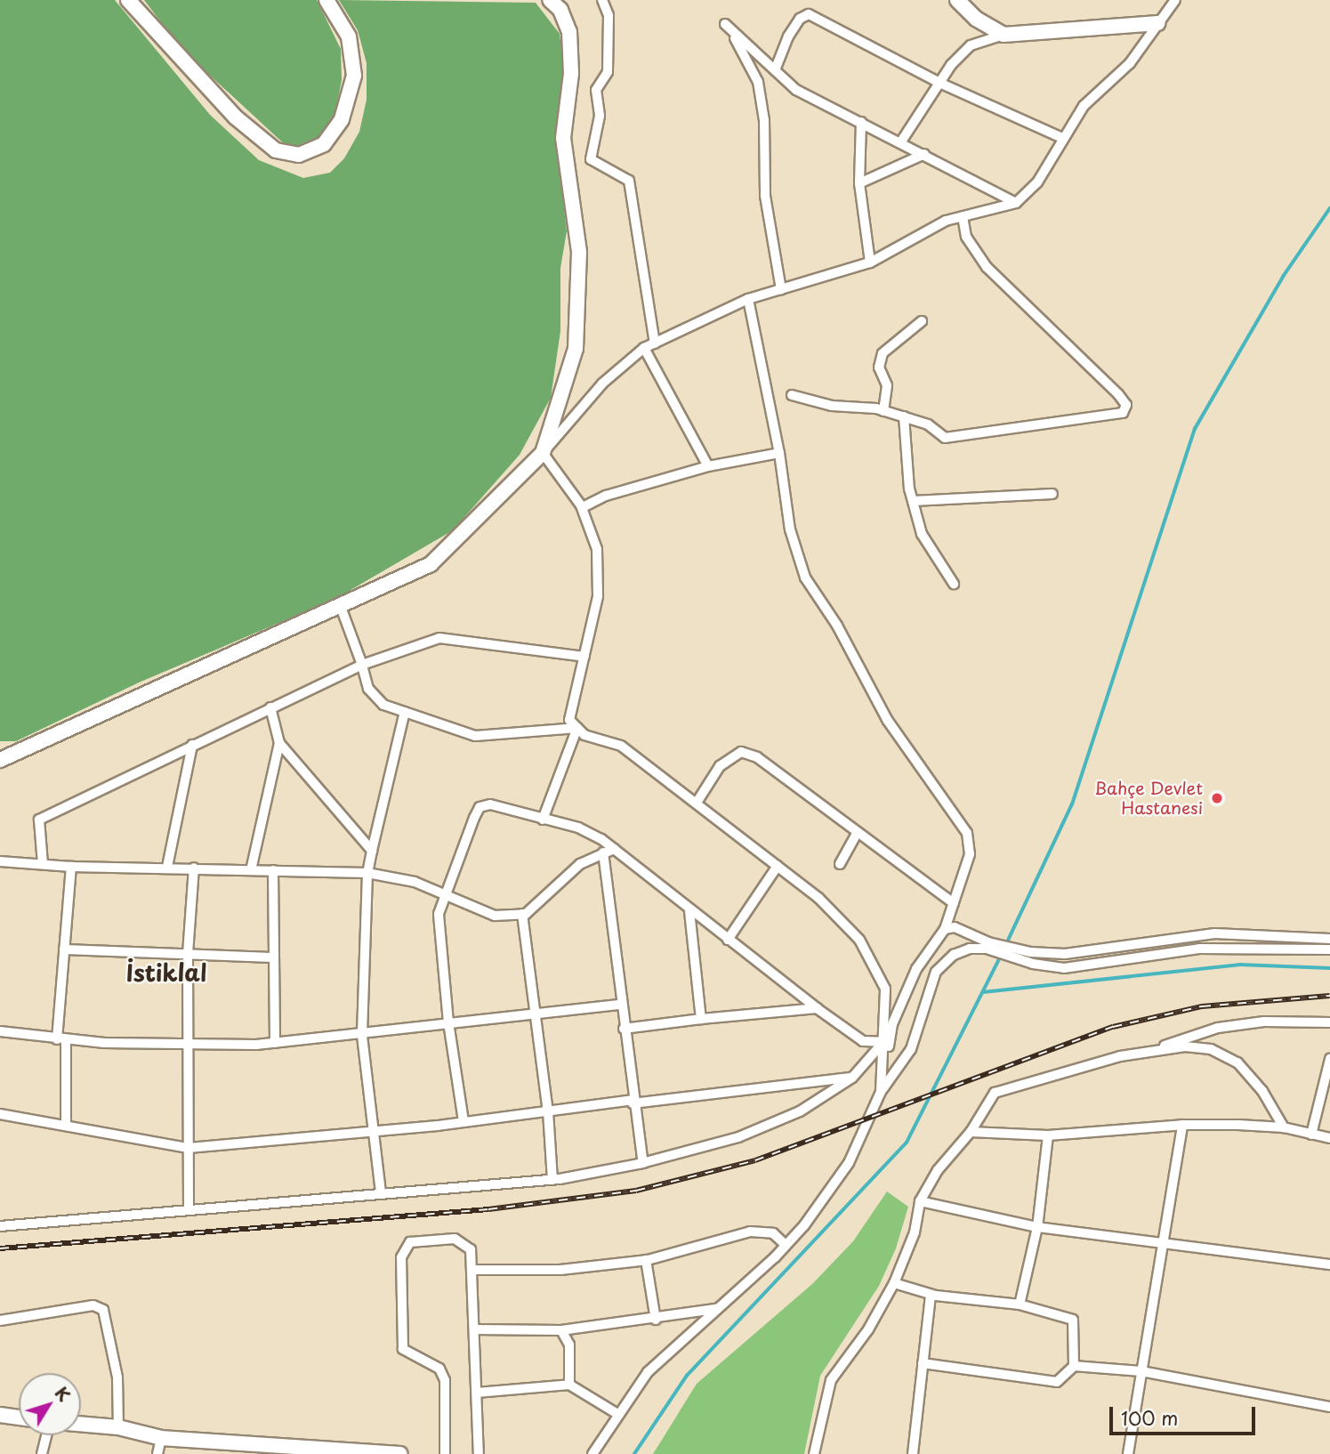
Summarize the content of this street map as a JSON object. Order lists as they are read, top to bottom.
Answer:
{
  "districts": ["İstiklal"],
  "places": ["Bahçe Devlet Hastanesi"],
  "scale_bar": "100 m",
  "north": "top right"
}
